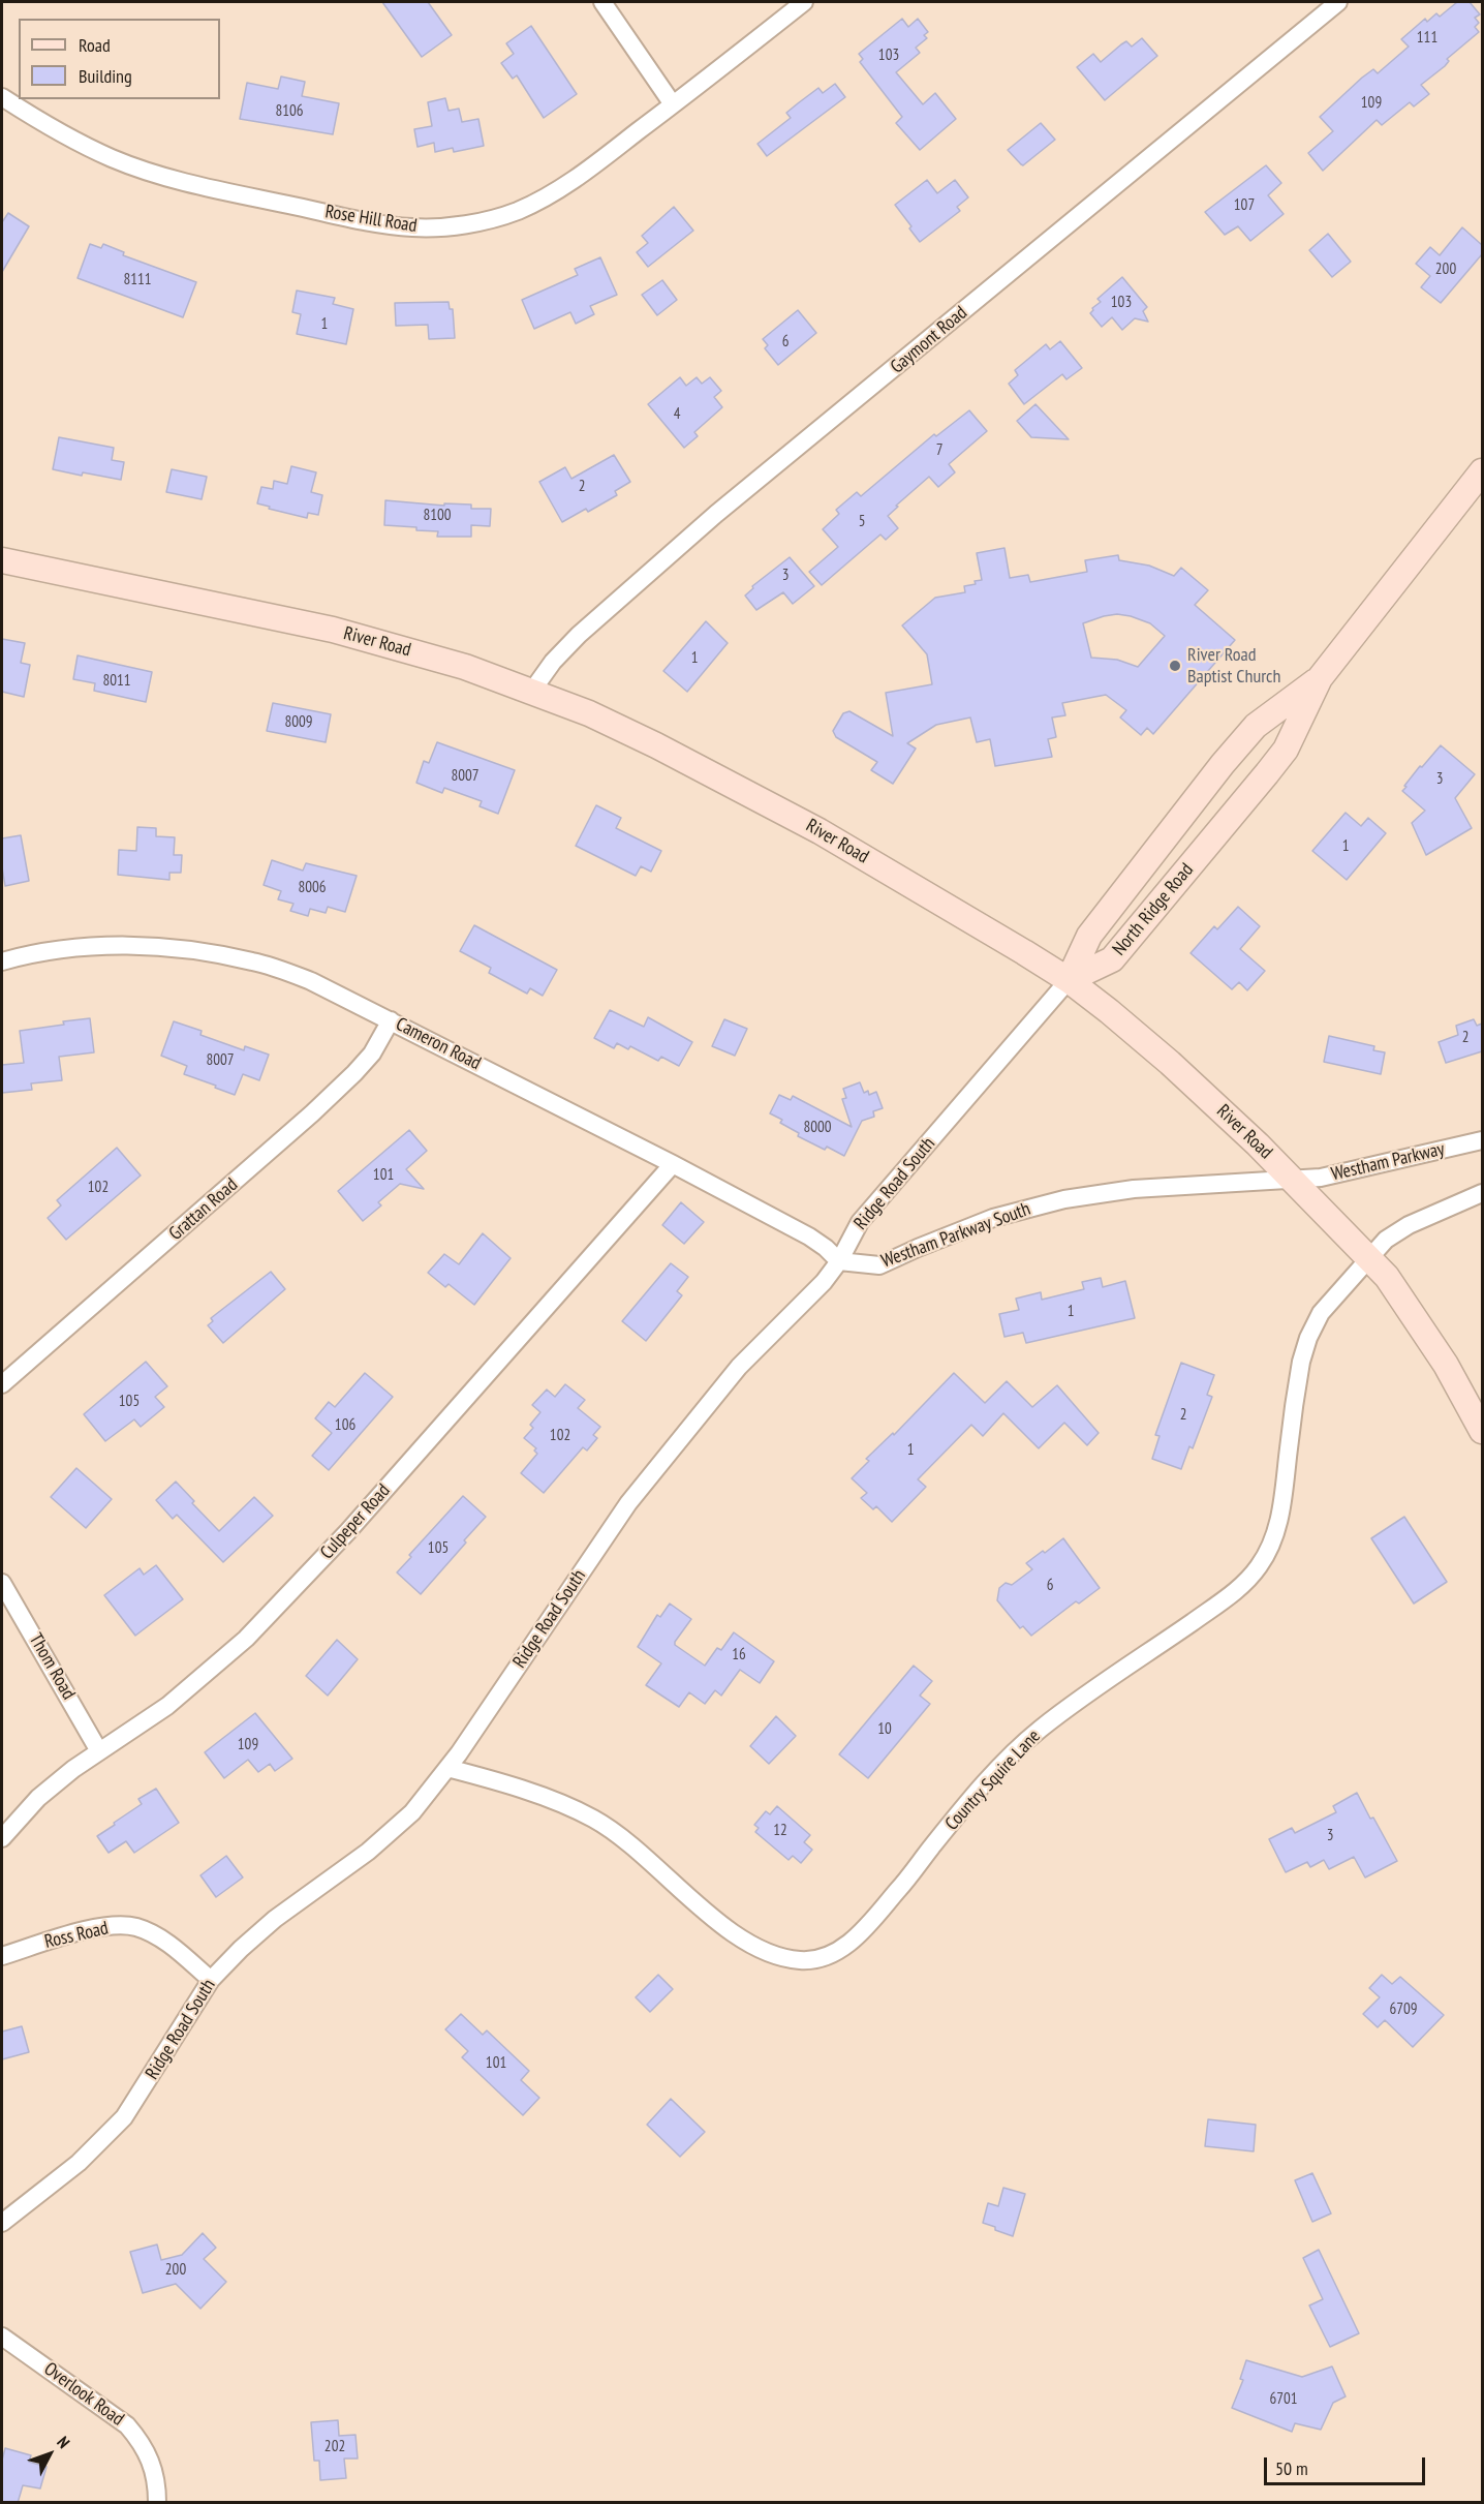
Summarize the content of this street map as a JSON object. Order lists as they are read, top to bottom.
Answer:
{
  "streets": {
    "main road": ["River Road", "North Ridge Road"],
    "street": [
      "Rose Hill Road",
      "Gaymont Road",
      "Cameron Road",
      "Westham Parkway",
      "Ridge Road South",
      "Grattan Road",
      "Westham Parkway South",
      "Culpeper Road",
      "Thom Road",
      "Country Squire Lane",
      "Ross Road",
      "Overlook Road"
    ]
  },
  "crossings": [
    ["Gaymont Road", "River Road"],
    ["River Road", "North Ridge Road"],
    ["River Road", "Westham Parkway"],
    ["River Road", "Ridge Road South"],
    ["River Road", "Westham Parkway South"],
    ["River Road", "Country Squire Lane"],
    ["North Ridge Road", "Ridge Road South"],
    ["Cameron Road", "Ridge Road South"],
    ["Cameron Road", "Grattan Road"],
    ["Cameron Road", "Westham Parkway South"],
    ["Cameron Road", "Culpeper Road"],
    ["Westham Parkway", "Westham Parkway South"],
    ["Ridge Road South", "Westham Parkway South"],
    ["Ridge Road South", "Country Squire Lane"],
    ["Ridge Road South", "Ross Road"],
    ["Culpeper Road", "Thom Road"]
  ],
  "places": ["River Road Baptist Church"],
  "house_numbers": [
    "111",
    "103",
    "109",
    "8106",
    "107",
    "200",
    "8111",
    "103",
    "1",
    "6",
    "4",
    "7",
    "2",
    "8100",
    "5",
    "3",
    "1",
    "8011",
    "8009",
    "8007",
    "3",
    "1",
    "8006",
    "2",
    "8007",
    "8000",
    "101",
    "102",
    "1",
    "105",
    "2",
    "106",
    "102",
    "1",
    "105",
    "6",
    "16",
    "10",
    "109",
    "12",
    "3",
    "6709",
    "101",
    "200",
    "6701",
    "202"
  ],
  "legend": ["Road", "Building"],
  "scale_bar": "50 m",
  "north": "top right"
}
